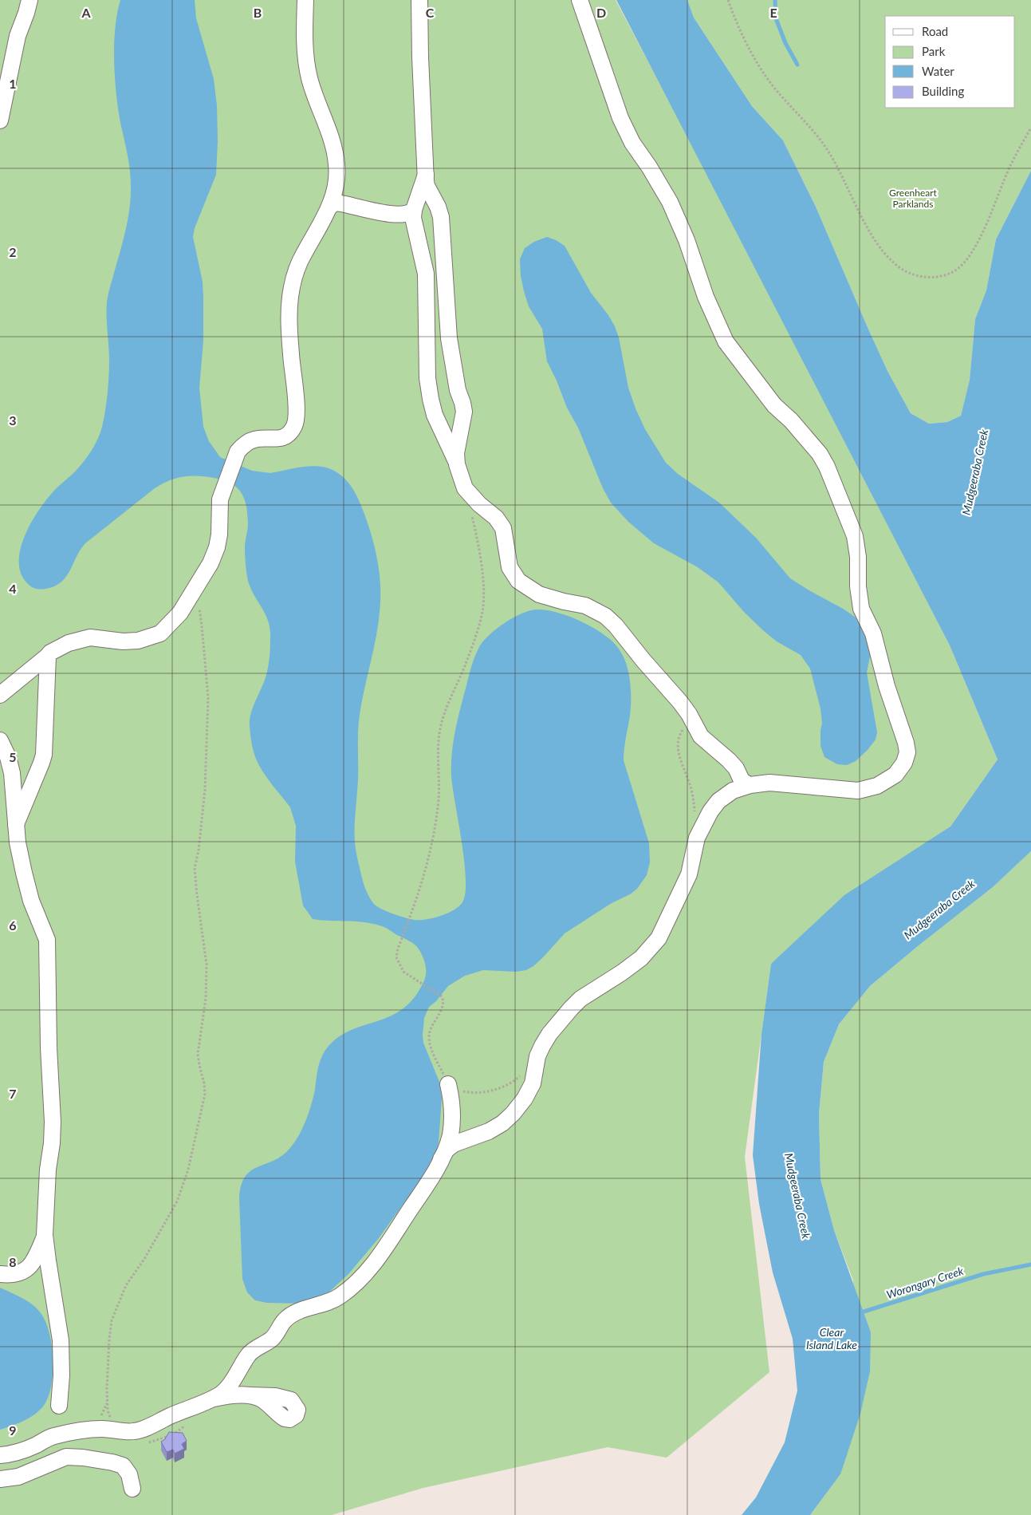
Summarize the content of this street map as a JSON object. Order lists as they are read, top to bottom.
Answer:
{
  "water": ["Mudgeeraba Creek", "Worongary Creek", "Clear Island Lake"],
  "parks": ["Greenheart Parklands"],
  "legend": [
    "Road",
    "Park",
    "Water",
    "Building"
  ],
  "grid": {
    "columns": [
      "A",
      "B",
      "C",
      "D",
      "E"
    ],
    "rows": [
      "1",
      "2",
      "3",
      "4",
      "5",
      "6",
      "7",
      "8",
      "9"
    ]
  }
}
